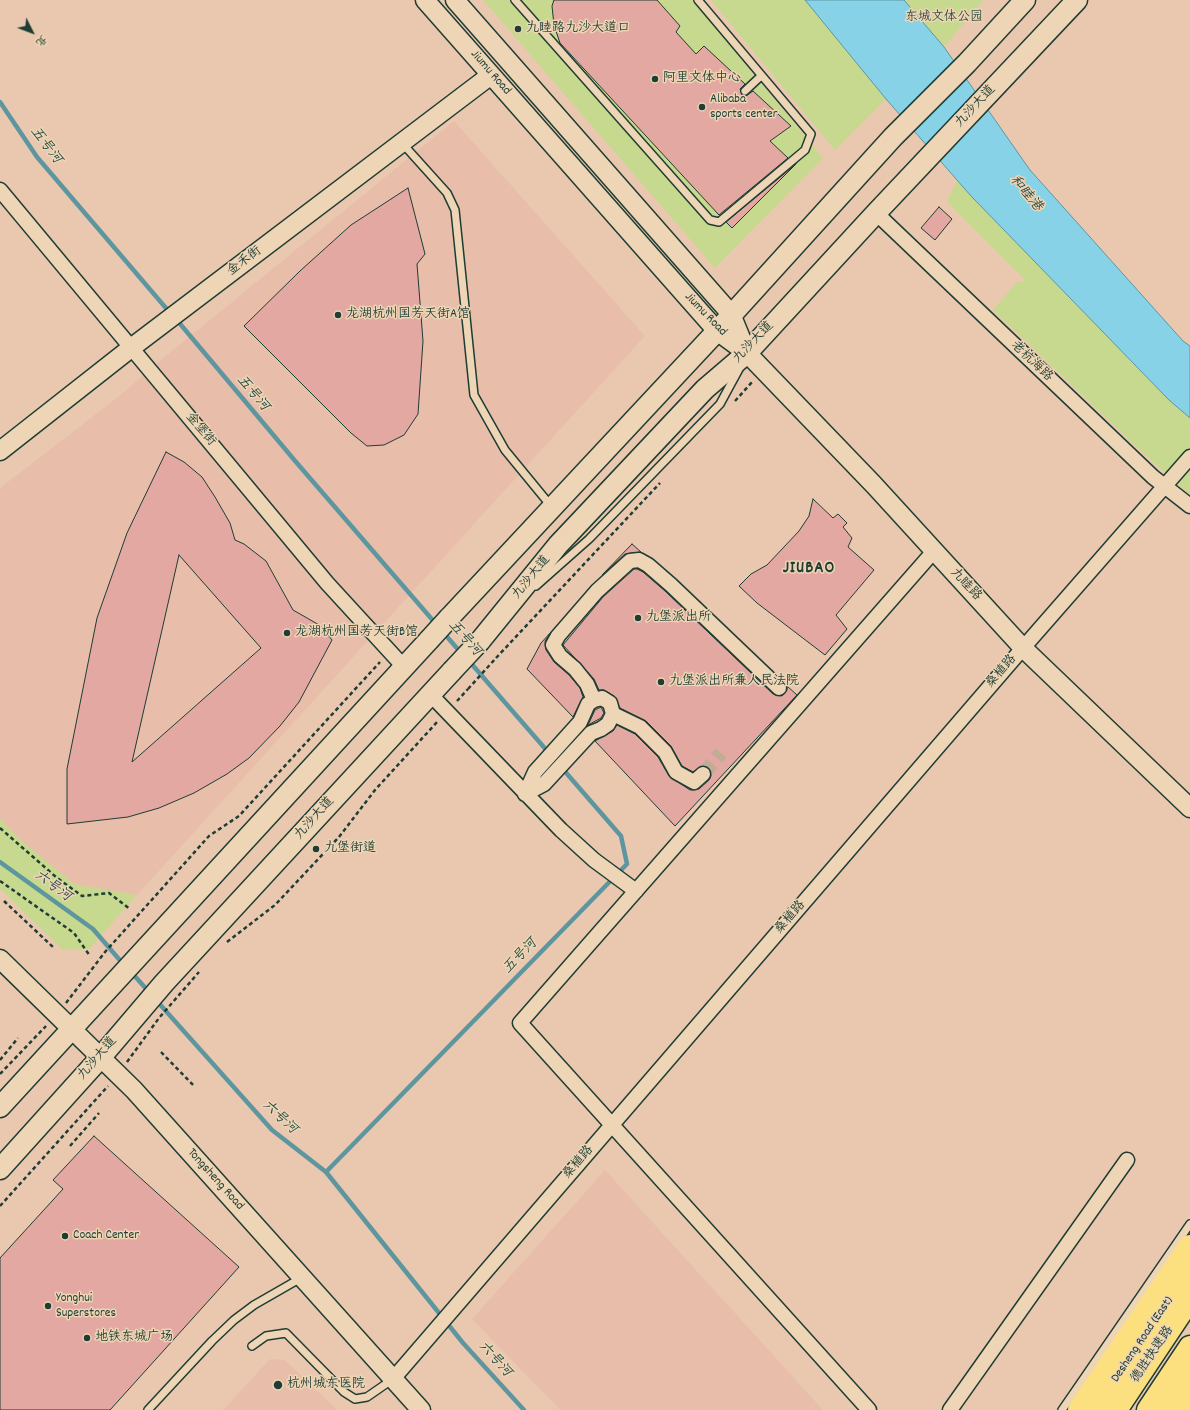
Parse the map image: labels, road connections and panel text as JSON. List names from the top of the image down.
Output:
{
  "streets": {
    "main road": ["九沙大道", "Desheng Road (East)", "德胜快速路"],
    "street": [
      "Jiumu Road",
      "金禾街",
      "老杭海路",
      "金堡街",
      "九睦路",
      "桑植路",
      "Tongsheng Road"
    ]
  },
  "crossings": [
    ["Jiumu Road", "九沙大道"],
    ["Jiumu Road", "金禾街"],
    ["Jiumu Road", "九睦路"],
    ["九沙大道", "老杭海路"],
    ["九沙大道", "九睦路"],
    ["九沙大道", "Tongsheng Road"],
    ["金禾街", "金堡街"],
    ["老杭海路", "桑植路"],
    ["九睦路", "桑植路"],
    ["桑植路", "Tongsheng Road"]
  ],
  "districts": ["JIUBAO"],
  "water": ["五号河", "和睦港", "六号河"],
  "parks": ["东城文体公园"],
  "places": [
    "九睦路九沙大道口",
    "阿里文体中心",
    "Alibaba sports center",
    "龙湖杭州国芳天街A馆",
    "九堡派出所",
    "龙湖杭州国芳天街B馆",
    "九堡派出所兼人民法院",
    "九堡街道",
    "Coach Center",
    "Yonghui Superstores",
    "地铁东城广场",
    "杭州城东医院"
  ],
  "north": "bottom right"
}
